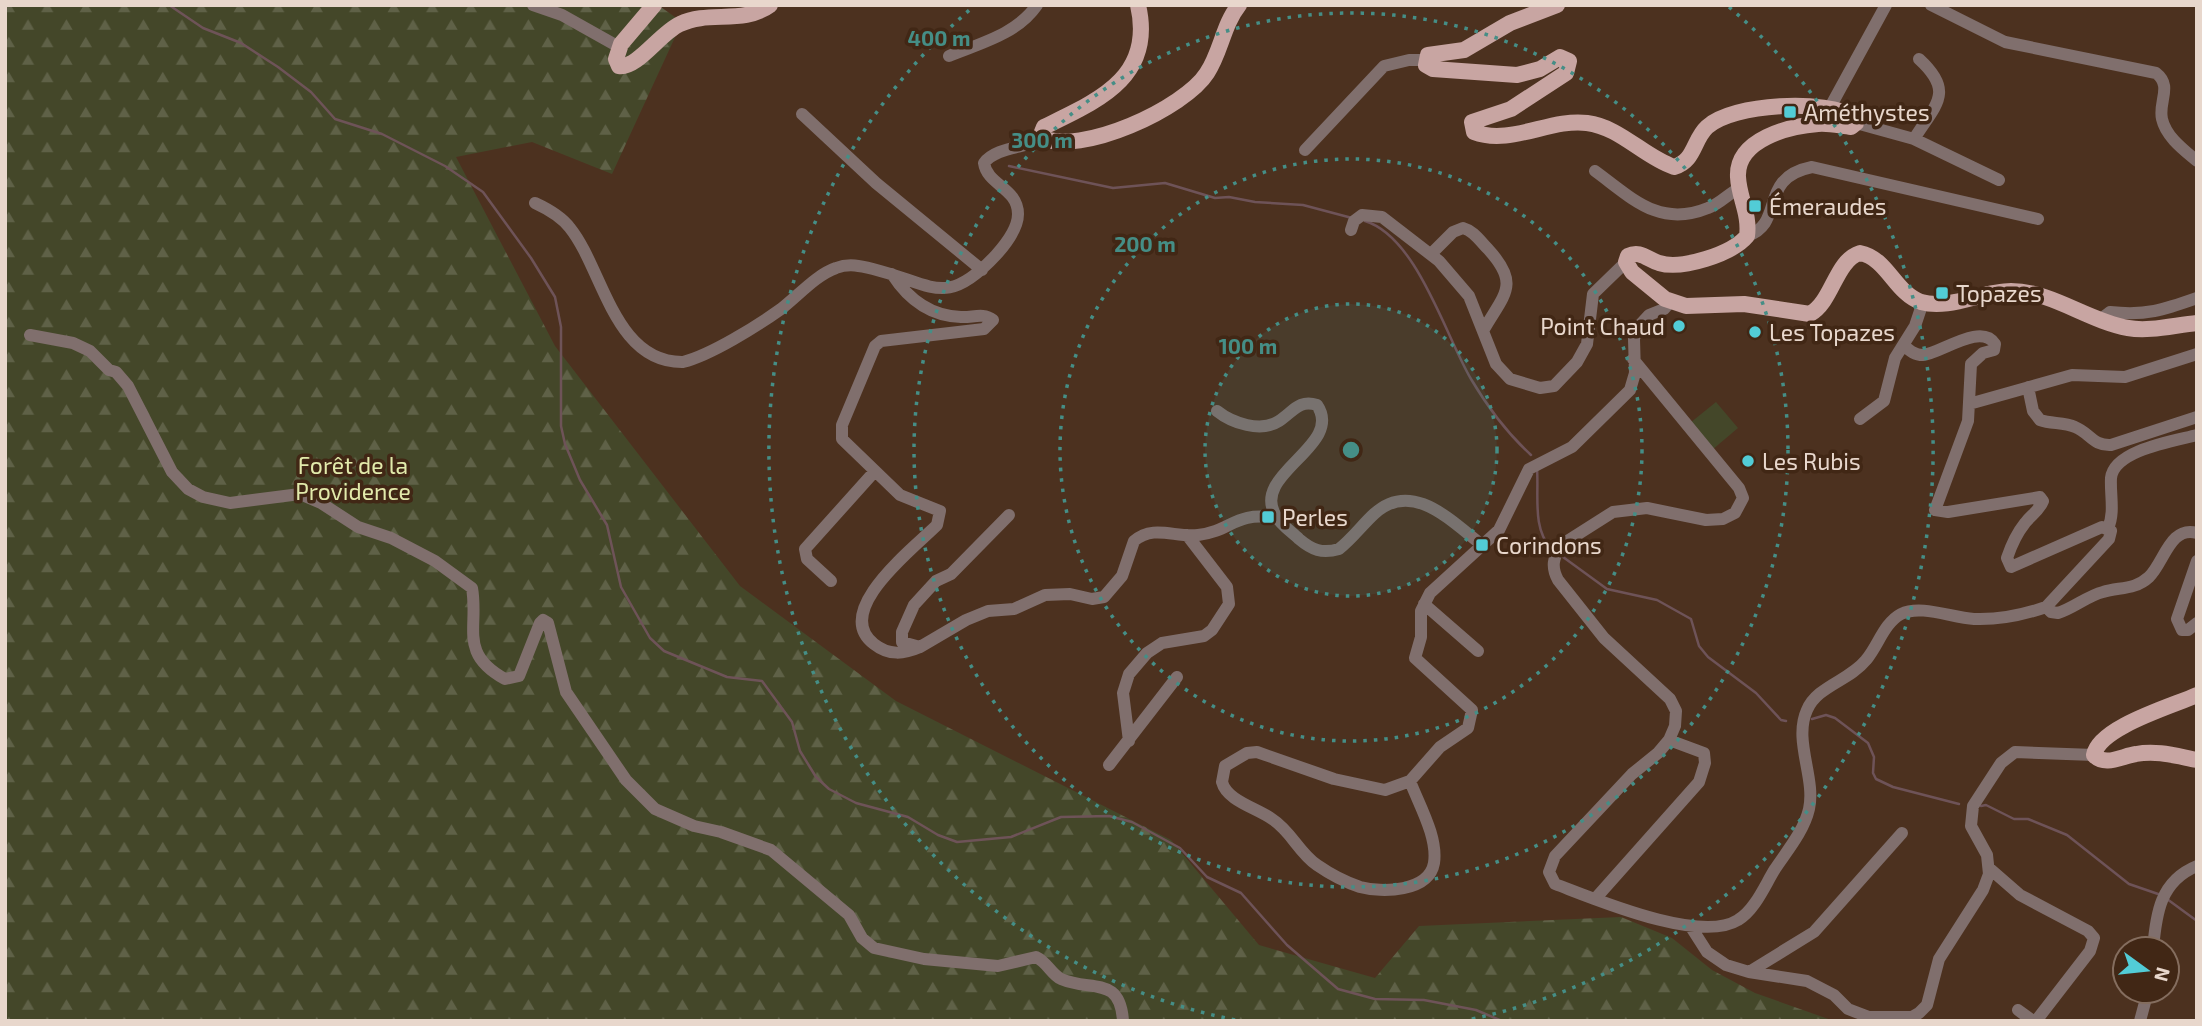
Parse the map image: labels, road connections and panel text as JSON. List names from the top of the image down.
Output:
{
  "parks": ["Forêt de la Providence"],
  "places": {
    "transit": [
      "Améthystes",
      "Émeraudes",
      "Topazes",
      "Perles",
      "Corindons"
    ],
    "other": ["Point Chaud", "Les Topazes", "Les Rubis"]
  },
  "north": "right",
  "rings": [
    "400 m",
    "300 m",
    "200 m",
    "100 m"
  ]
}
